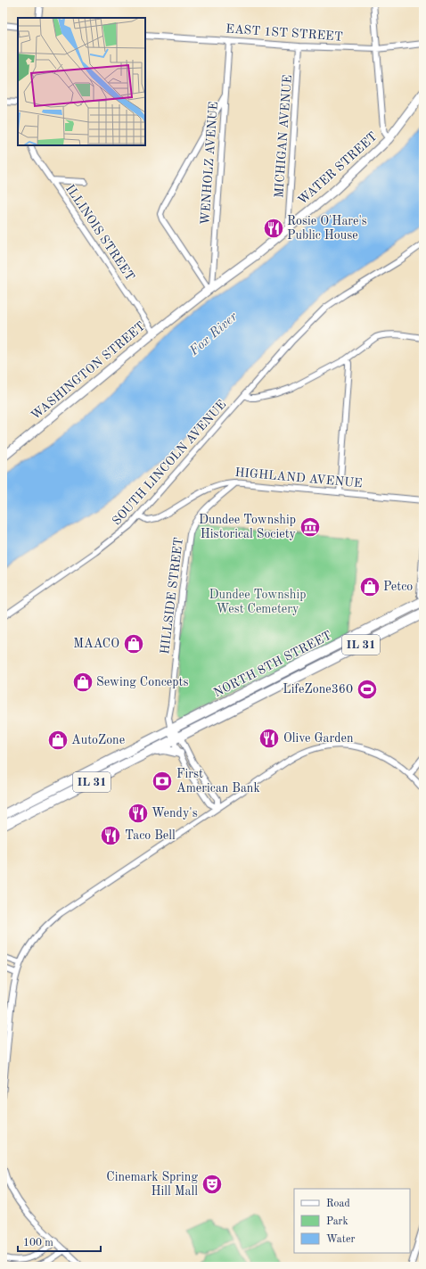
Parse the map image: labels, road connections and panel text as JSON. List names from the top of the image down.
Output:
{
  "streets": {
    "main road": ["IL 31", "NORTH 8TH STREET"],
    "street": [
      "EAST 1ST STREET",
      "MICHIGAN AVENUE",
      "WENHOLZ AVENUE",
      "WATER STREET",
      "ILLINOIS STREET",
      "WASHINGTON STREET",
      "SOUTH LINCOLN AVENUE",
      "HIGHLAND AVENUE",
      "HILLSIDE STREET"
    ]
  },
  "crossings": [
    ["EAST 1ST STREET", "MICHIGAN AVENUE"],
    ["EAST 1ST STREET", "WENHOLZ AVENUE"],
    ["MICHIGAN AVENUE", "WATER STREET"],
    ["WENHOLZ AVENUE", "WATER STREET"],
    ["WATER STREET", "WASHINGTON STREET"],
    ["ILLINOIS STREET", "WASHINGTON STREET"],
    ["SOUTH LINCOLN AVENUE", "HIGHLAND AVENUE"],
    ["HIGHLAND AVENUE", "HILLSIDE STREET"],
    ["HILLSIDE STREET", "IL 31"],
    ["HILLSIDE STREET", "NORTH 8TH STREET"],
    ["IL 31", "NORTH 8TH STREET"]
  ],
  "water": ["Fox River"],
  "parks": ["Dundee Township West Cemetery"],
  "places": {
    "restaurant": [
      "Rosie O'Hare's Public House",
      "Olive Garden",
      "Wendy's",
      "Taco Bell"
    ],
    "museum": ["Dundee Township Historical Society"],
    "shop": [
      "Petco",
      "MAACO",
      "Sewing Concepts",
      "AutoZone"
    ],
    "sports": ["LifeZone360"],
    "bank": ["First American Bank"],
    "theatre": ["Cinemark Spring Hill Mall"]
  },
  "legend": ["Road", "Park", "Water"],
  "scale_bar": "100 m"
}
